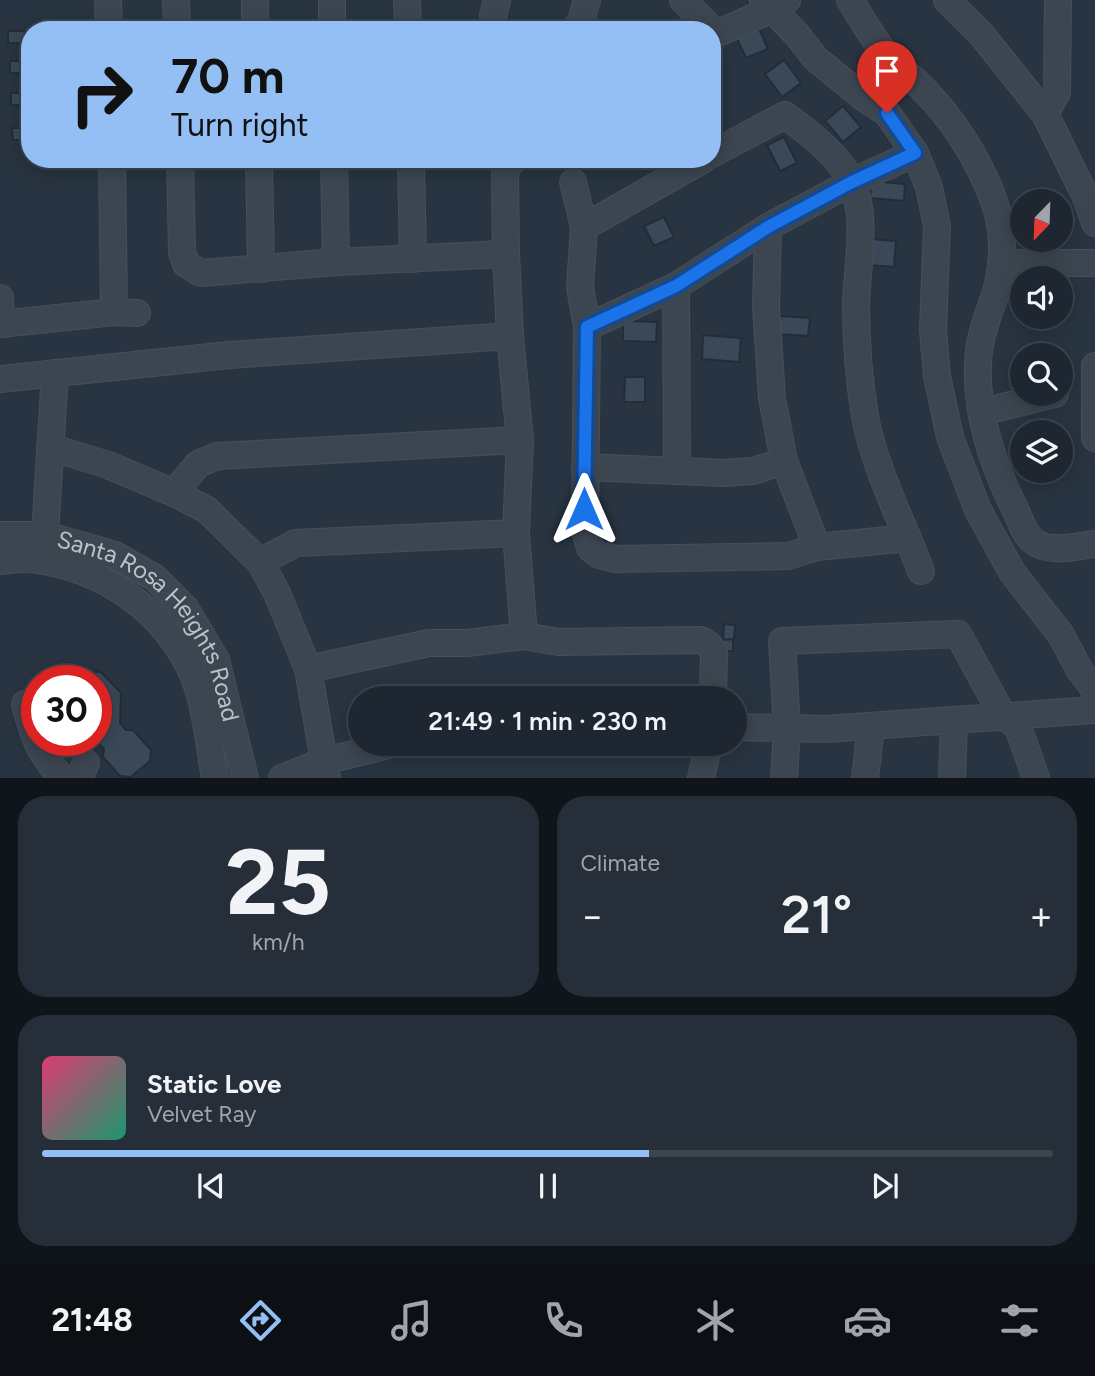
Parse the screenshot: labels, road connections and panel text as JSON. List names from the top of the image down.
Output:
{
  "streets": {
    "street": ["Santa Rosa Heights Road"]
  },
  "north": "bottom left",
  "page": {
    "turn": ["70 m", "Turn right"],
    "limit": "30",
    "trip": "21:49 · 1 min · 230 m",
    "tile": [
      ["25", "km/h"],
      "Climate"
    ],
    "heat": ["−", "21°", "+"],
    "song": ["Static Love", "Velvet Ray"],
    "tabs": "21:48"
  }
}
